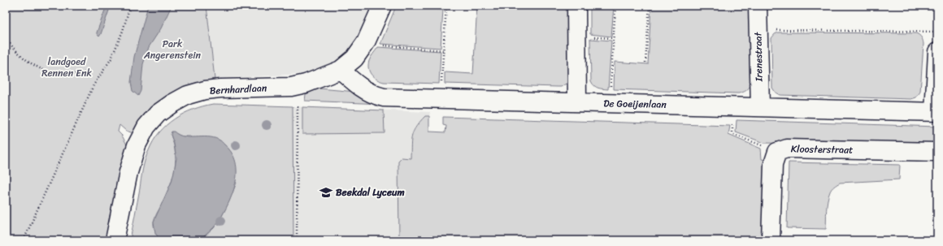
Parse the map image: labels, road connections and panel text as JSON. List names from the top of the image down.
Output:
{
  "streets": {
    "street": [
      "Irenestraat",
      "Bernhardlaan",
      "De Goeijenlaan",
      "Kloosterstraat"
    ]
  },
  "crossings": [
    ["Irenestraat", "De Goeijenlaan"],
    ["Bernhardlaan", "De Goeijenlaan"]
  ],
  "parks": ["Park Angerenstein", "landgoed Rennen Enk"],
  "places": {
    "school or university": ["Beekdal Lyceum"]
  }
}
